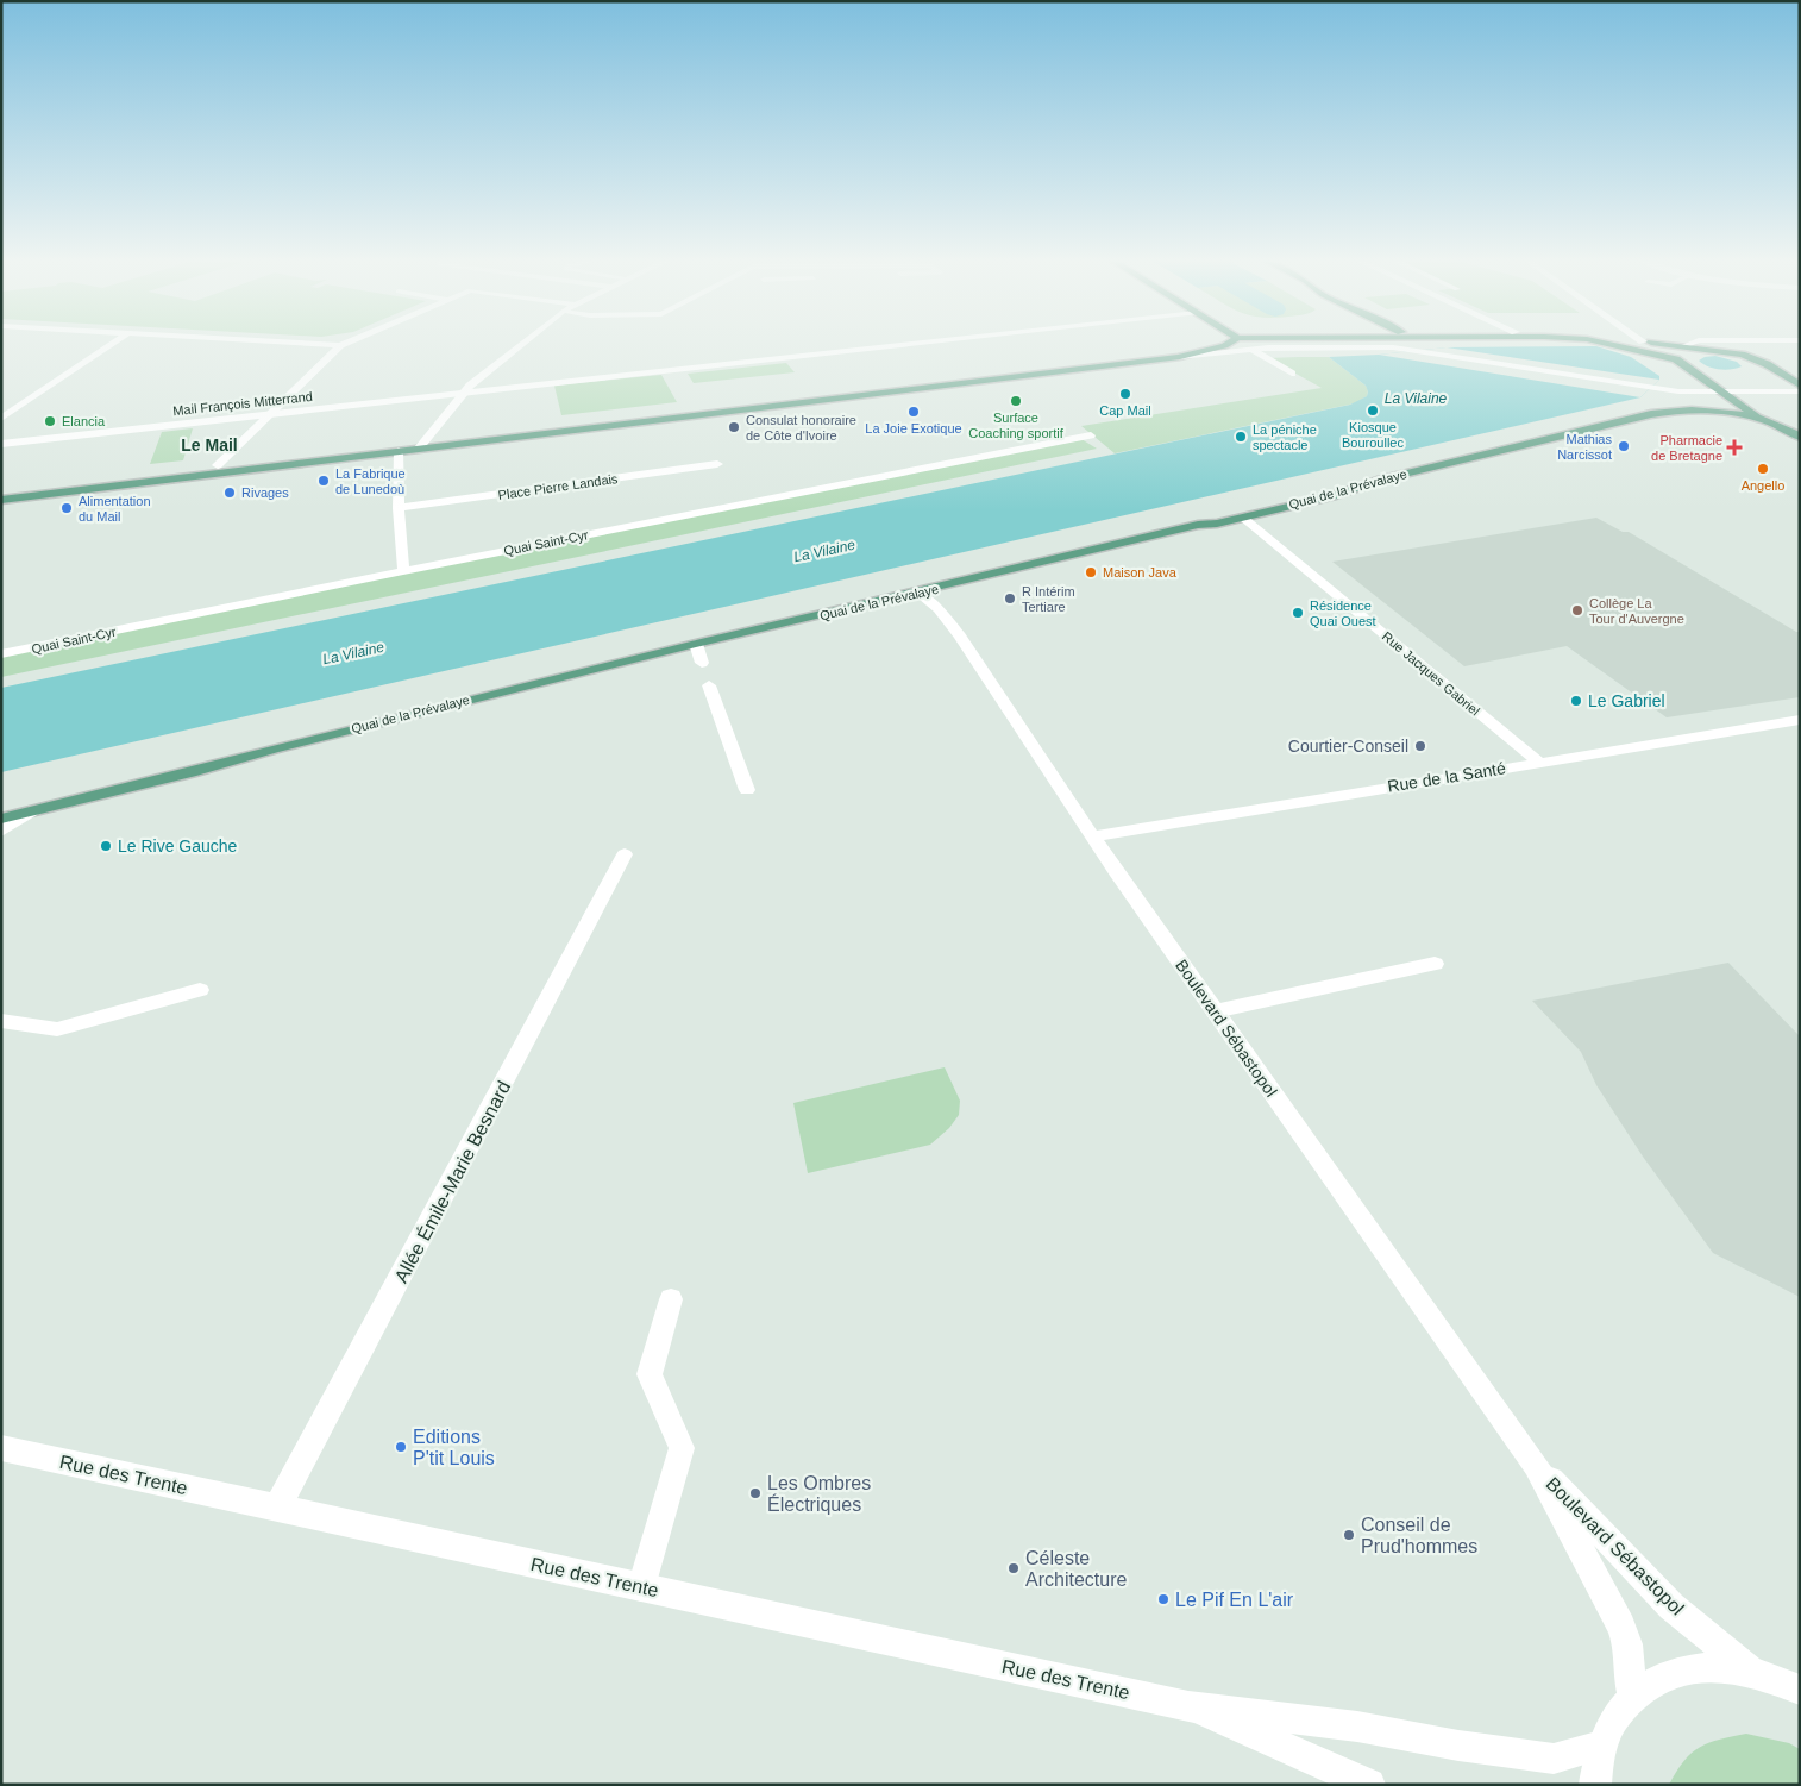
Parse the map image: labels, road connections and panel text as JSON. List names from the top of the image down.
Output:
{
  "streets": {
    "main road": ["Quai de la Prévalaye"],
    "street": [
      "Mail François Mitterrand",
      "Place Pierre Landais",
      "Quai Saint-Cyr",
      "Rue Jacques Gabriel",
      "Rue de la Santé",
      "Boulevard Sébastopol",
      "Allée Émile-Marie Besnard",
      "Rue des Trente"
    ]
  },
  "crossings": [
    ["Quai de la Prévalaye", "Rue Jacques Gabriel"],
    ["Quai de la Prévalaye", "Boulevard Sébastopol"],
    ["Rue Jacques Gabriel", "Rue de la Santé"],
    ["Rue de la Santé", "Boulevard Sébastopol"],
    ["Allée Émile-Marie Besnard", "Rue des Trente"]
  ],
  "districts": ["Le Mail"],
  "water": ["La Vilaine"],
  "places": {
    "other": [
      "Cap Mail",
      "Surface Coaching sportif",
      "Kiosque Bouroullec",
      "La Joie Exotique",
      "Elancia",
      "Consulat honoraire de Côte d'Ivoire",
      "La péniche spectacle",
      "Mathias Narcissot",
      "Angello",
      "La Fabrique de Lunedoù",
      "Rivages",
      "Alimentation du Mail",
      "Maison Java",
      "R Intérim Tertiare",
      "Collège La Tour d'Auvergne",
      "Résidence Quai Ouest",
      "Le Gabriel",
      "Courtier-Conseil",
      "Le Rive Gauche",
      "Editions P'tit Louis",
      "Les Ombres Électriques",
      "Conseil de Prud'hommes",
      "Céleste Architecture",
      "Le Pif En L'air"
    ],
    "health": ["Pharmacie de Bretagne"]
  }
}
